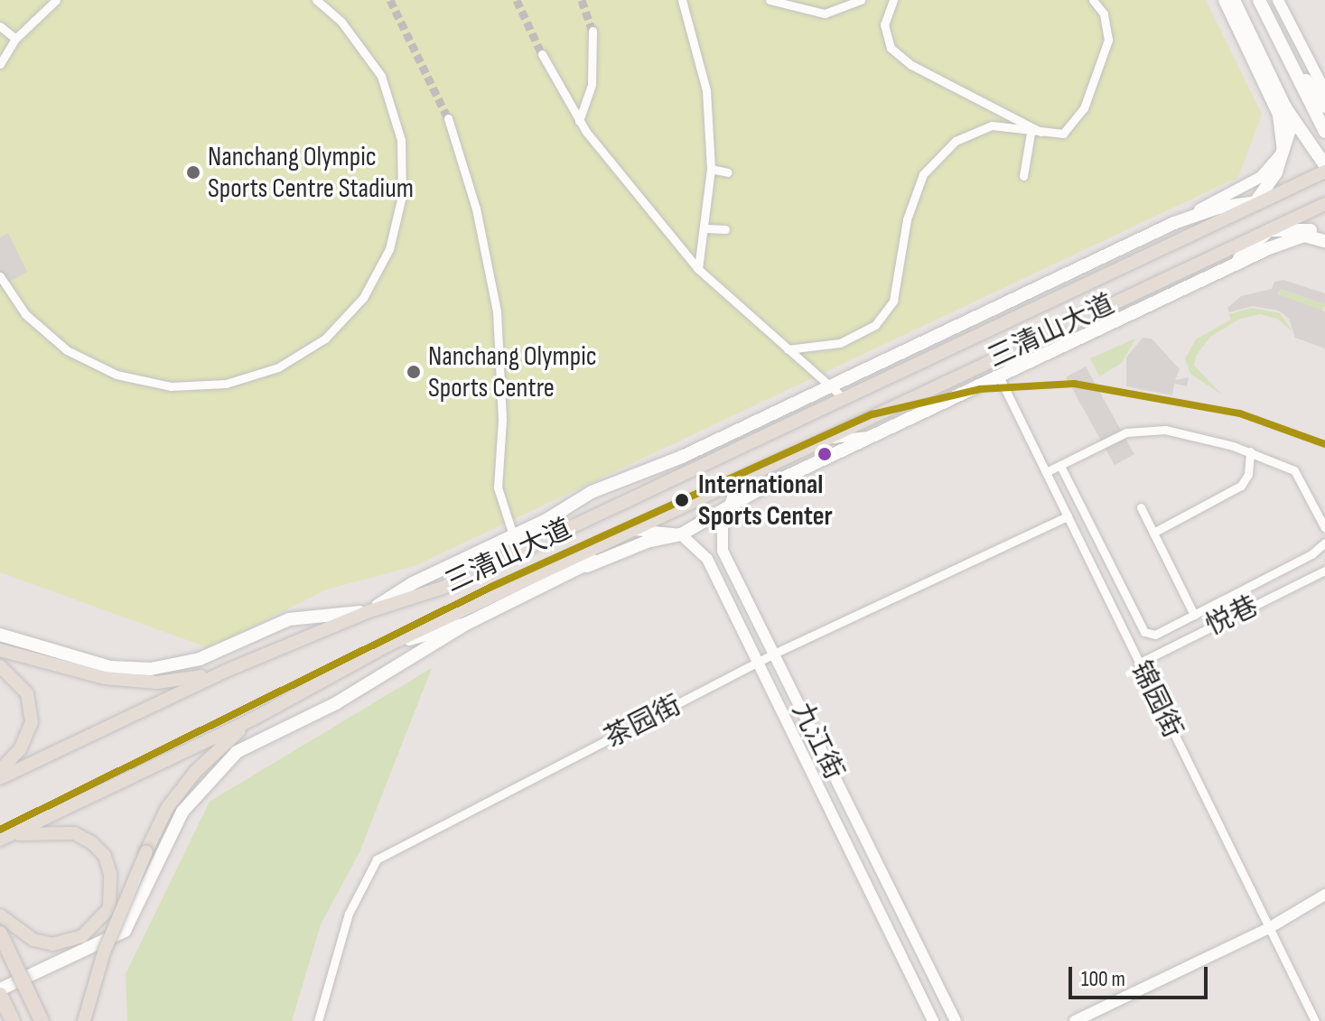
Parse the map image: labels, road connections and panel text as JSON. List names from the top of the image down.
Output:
{
  "streets": {
    "main road": ["三清山大道"],
    "street": [
      "悦巷",
      "锦园街",
      "茶园街",
      "九江街"
    ]
  },
  "crossings": [
    ["三清山大道", "九江街"],
    ["悦巷", "锦园街"],
    ["锦园街", "茶园街"],
    ["茶园街", "九江街"]
  ],
  "places": ["Nanchang Olympic Sports Centre Stadium", "Nanchang Olympic Sports Centre", "International Sports Center"],
  "scale_bar": "100 m"
}
